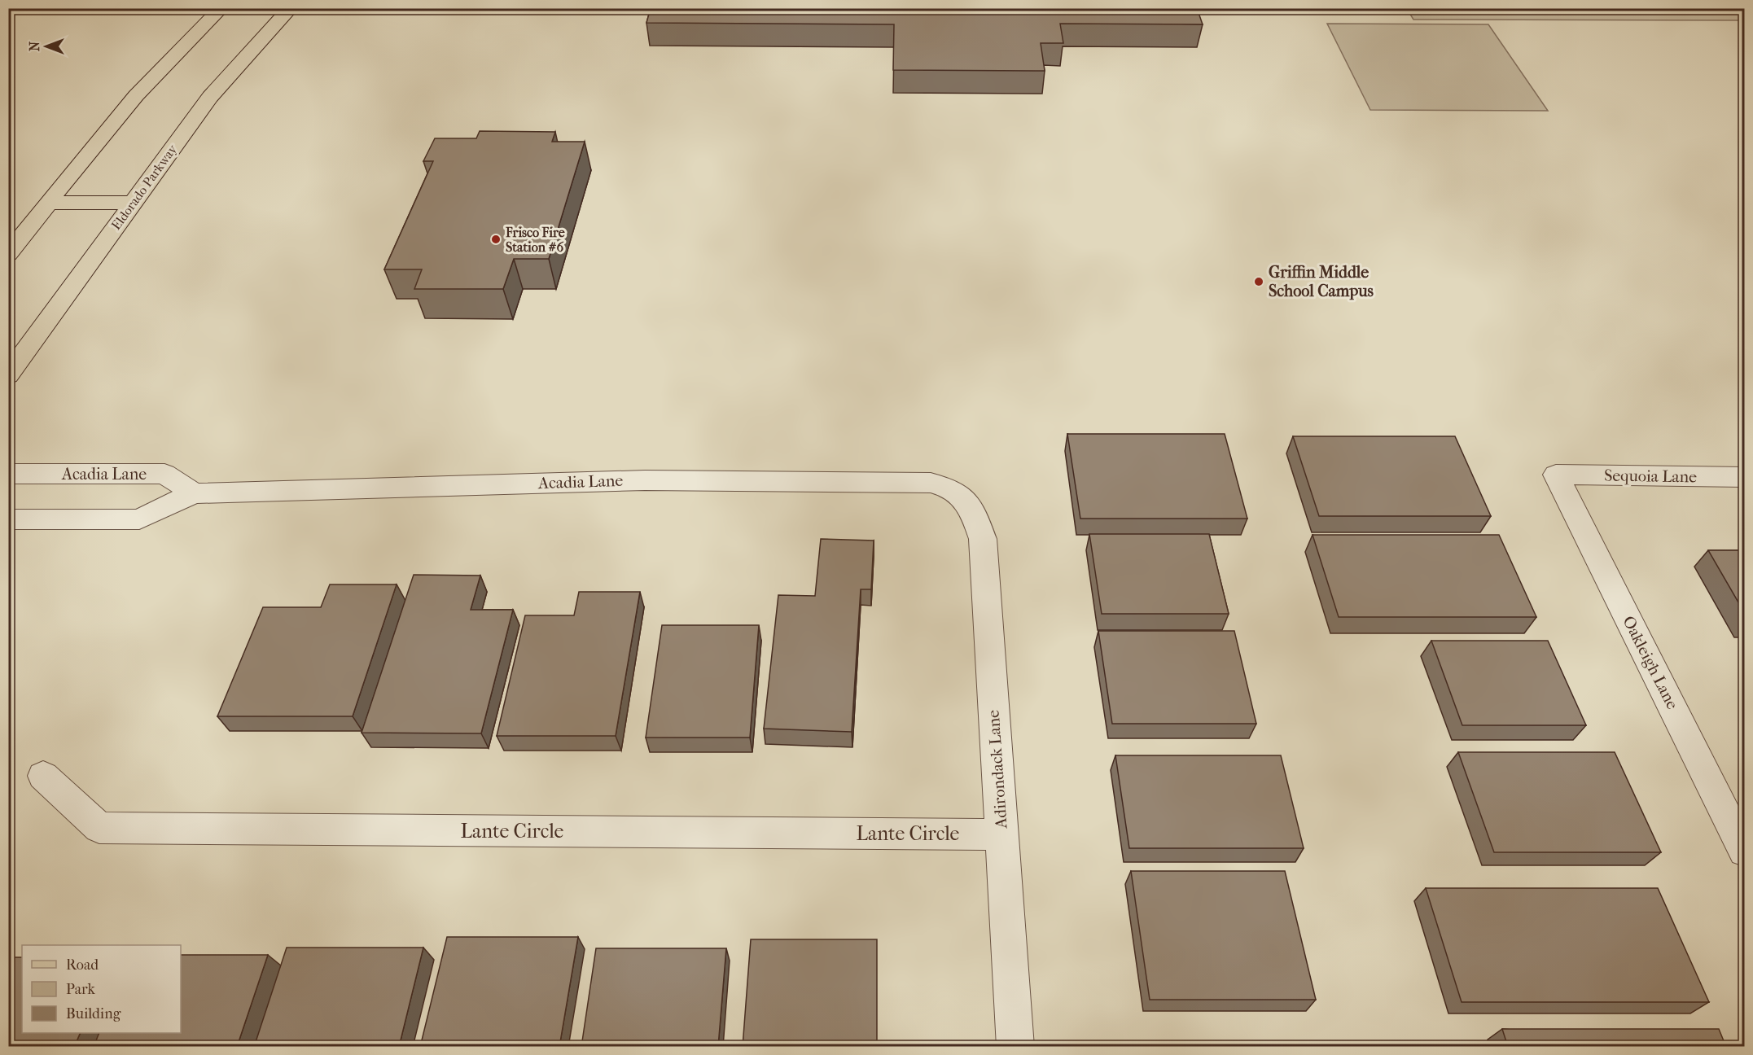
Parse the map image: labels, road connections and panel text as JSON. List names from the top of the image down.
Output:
{
  "streets": {
    "main road": ["Eldorado Parkway"],
    "street": [
      "Acadia Lane",
      "Sequoia Lane",
      "Oakleigh Lane",
      "Adirondack Lane",
      "Lante Circle"
    ]
  },
  "crossings": [
    ["Acadia Lane", "Adirondack Lane"],
    ["Sequoia Lane", "Oakleigh Lane"],
    ["Adirondack Lane", "Lante Circle"]
  ],
  "places": ["Frisco Fire Station #6", "Griffin Middle School Campus"],
  "legend": ["Road", "Park", "Building"],
  "north": "left"
}
